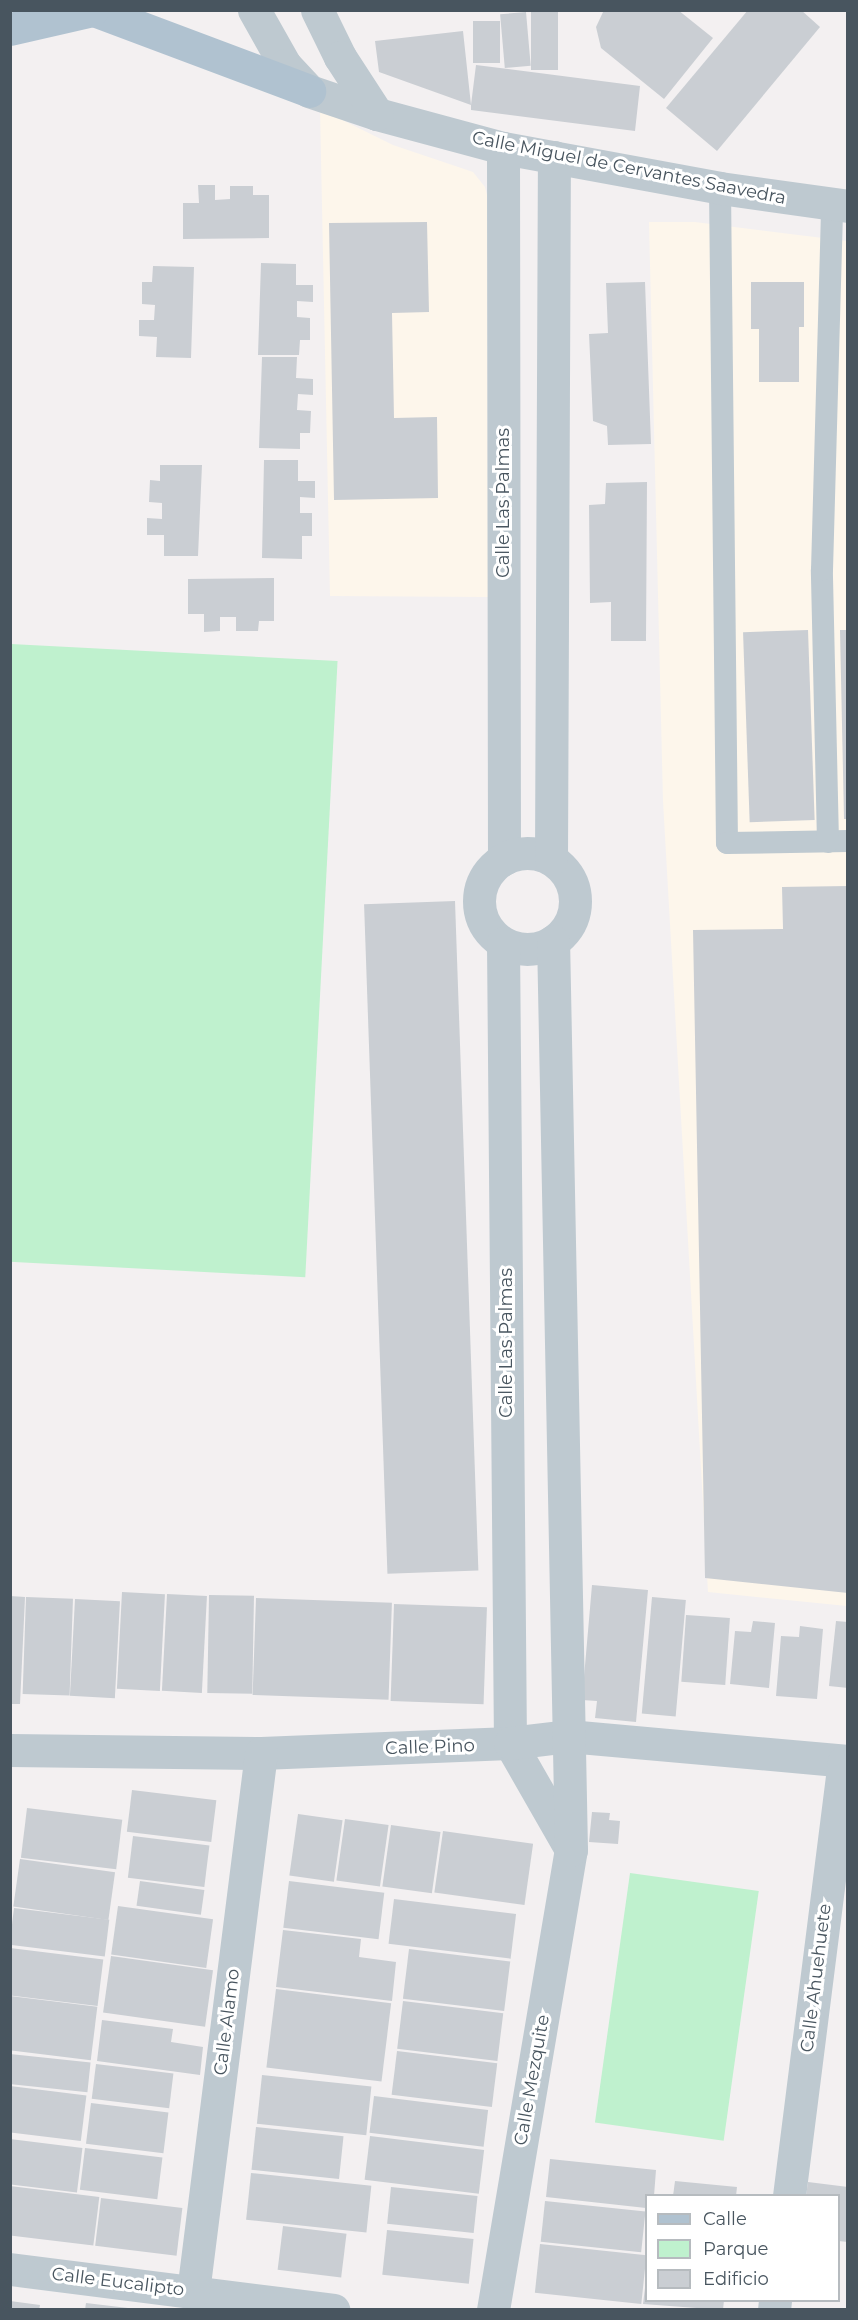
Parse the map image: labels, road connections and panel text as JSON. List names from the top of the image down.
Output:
{
  "streets": {
    "street": [
      "Calle Miguel de Cervantes Saavedra",
      "Calle Las Palmas",
      "Calle Pino",
      "Calle Ahuehuete",
      "Calle Alamo",
      "Calle Mezquite",
      "Calle Eucalipto"
    ]
  },
  "crossings": [
    ["Calle Miguel de Cervantes Saavedra", "Calle Las Palmas"],
    ["Calle Las Palmas", "Calle Pino"],
    ["Calle Pino", "Calle Ahuehuete"],
    ["Calle Pino", "Calle Alamo"],
    ["Calle Pino", "Calle Mezquite"],
    ["Calle Alamo", "Calle Eucalipto"]
  ],
  "legend": ["Calle", "Parque", "Edificio"]
}
